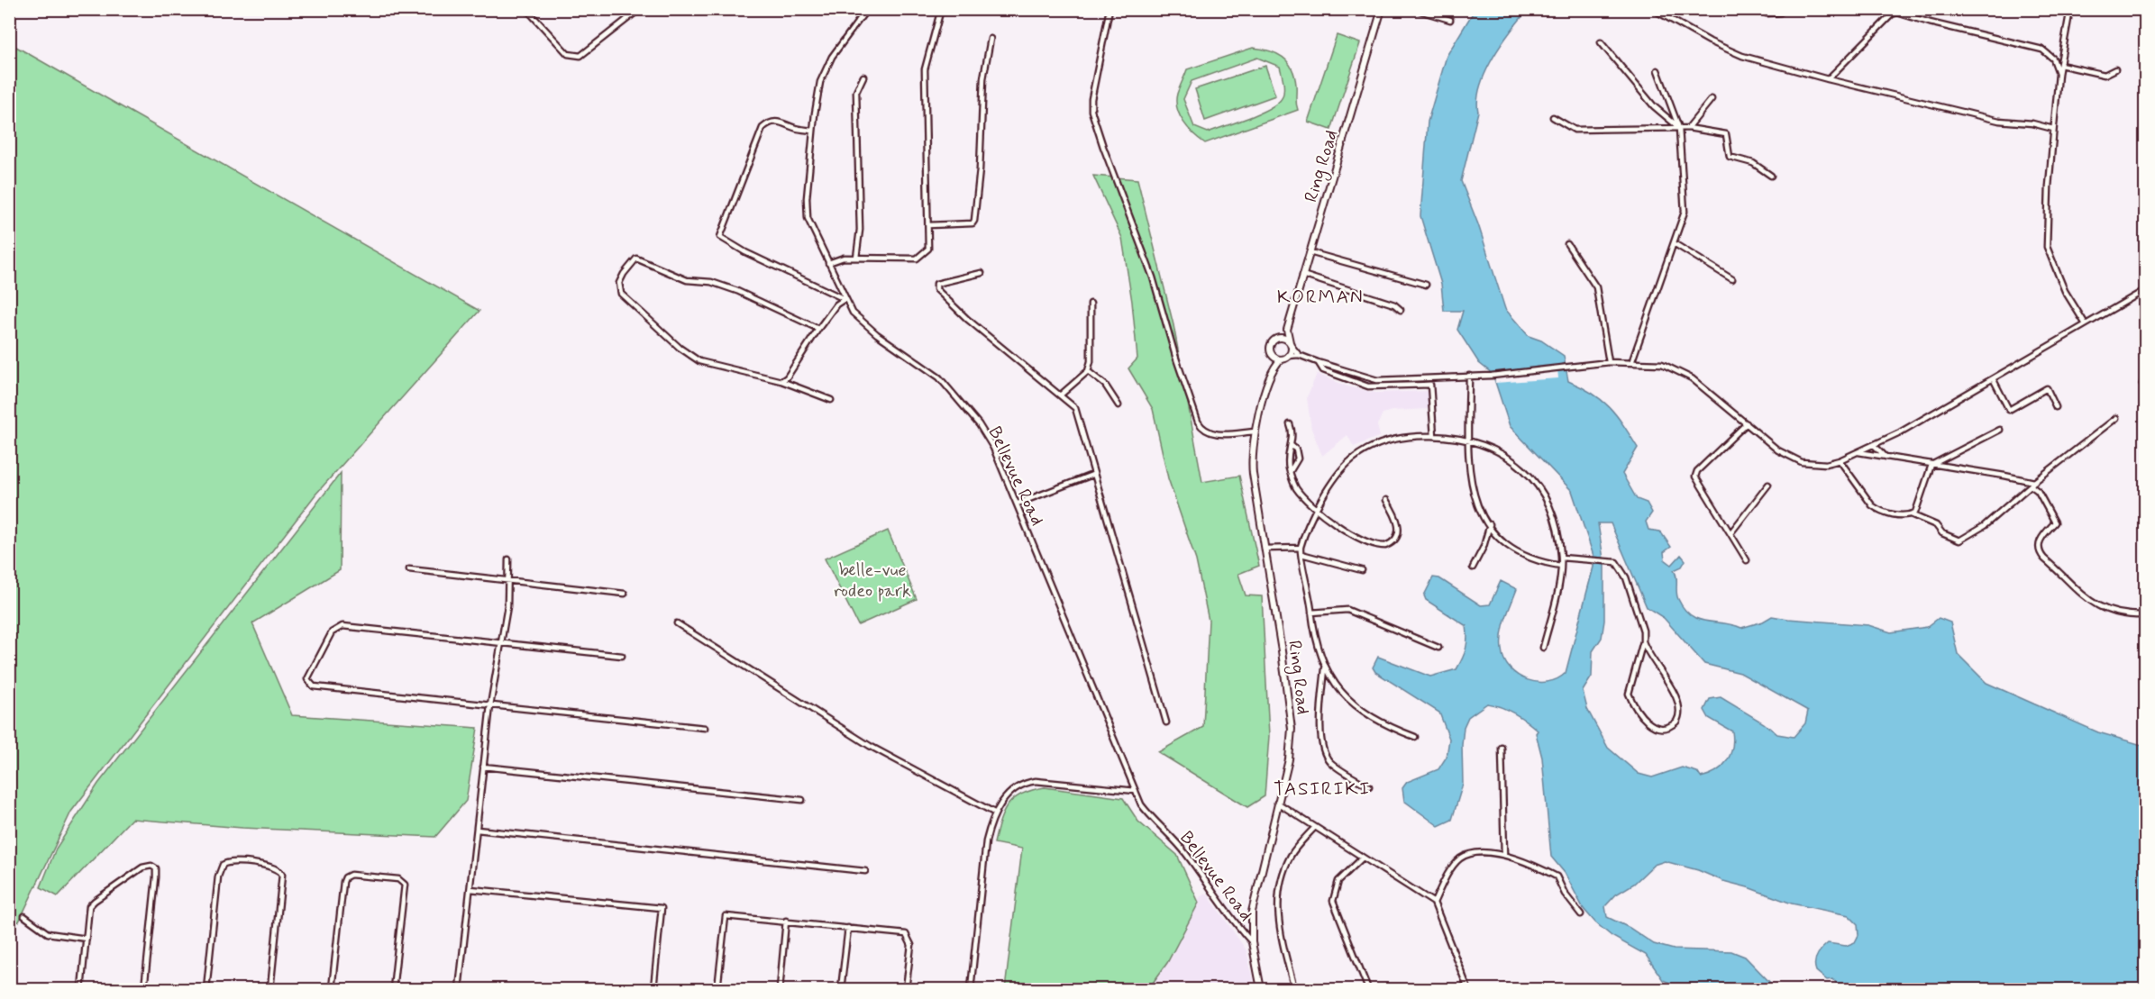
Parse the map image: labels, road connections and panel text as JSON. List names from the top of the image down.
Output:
{
  "streets": {
    "main road": ["Ring Road"],
    "street": ["Bellevue Road"]
  },
  "crossings": [
    ["Ring Road", "Bellevue Road"]
  ],
  "districts": ["KORMAN", "TASIRIKI"],
  "parks": ["belle-vue rodeo park"]
}
